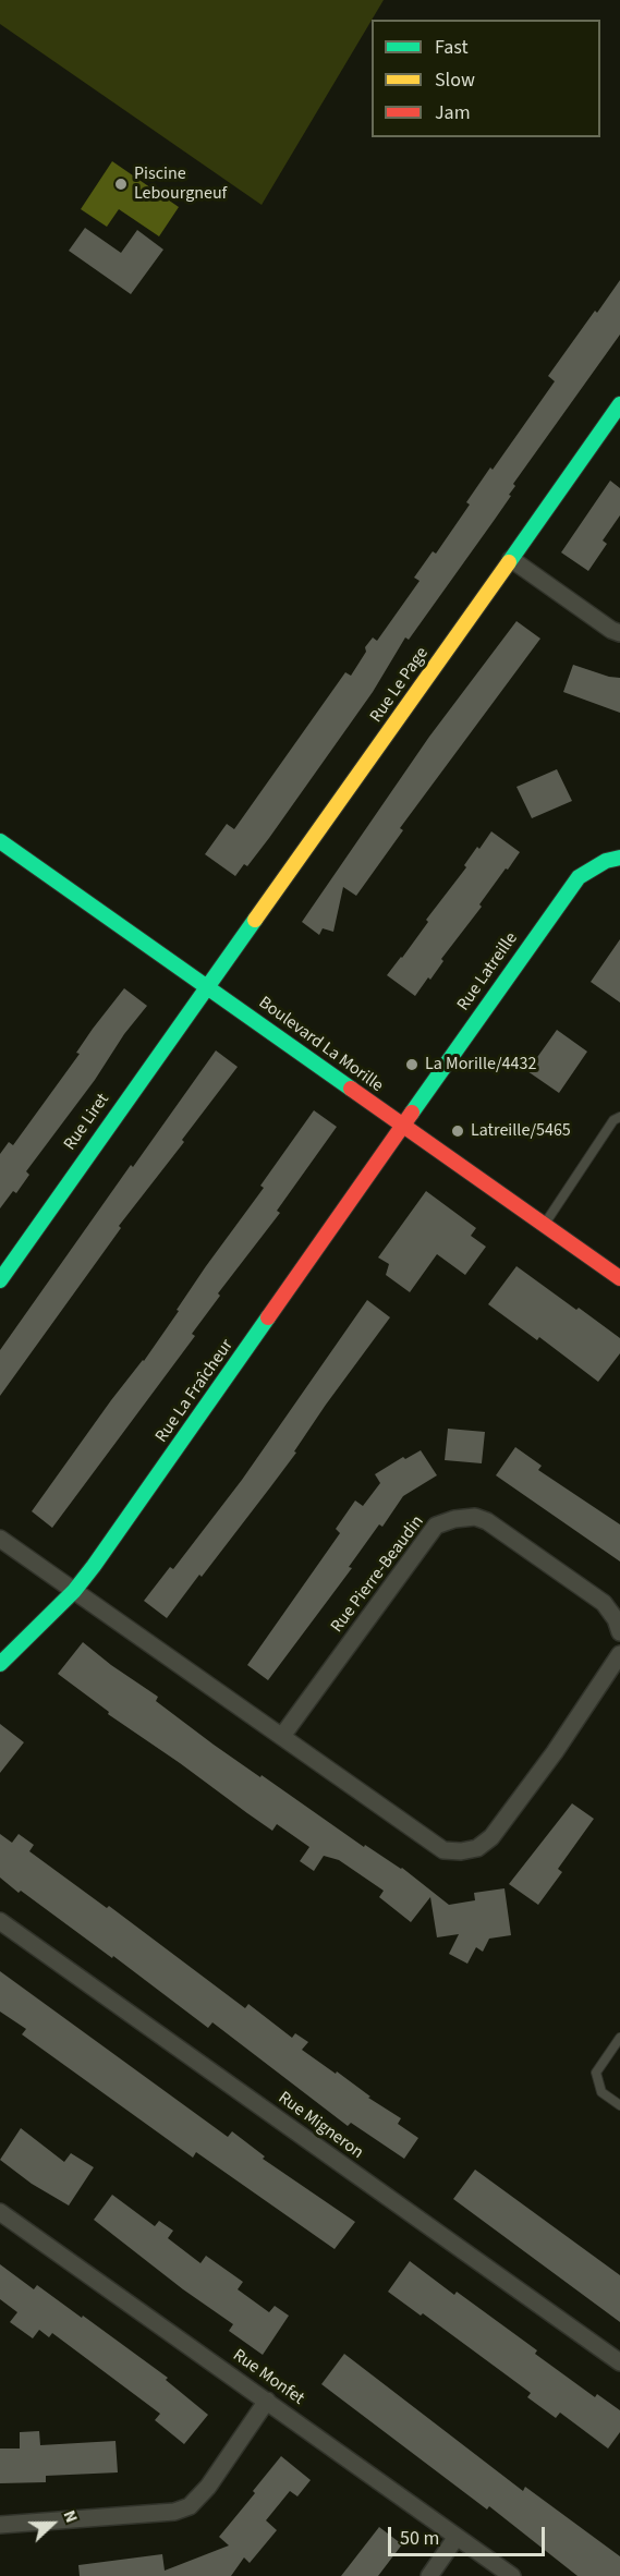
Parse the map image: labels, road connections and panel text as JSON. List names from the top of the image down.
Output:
{
  "streets": {
    "street": [
      "Rue Le Page",
      "Rue Latreille",
      "Boulevard La Morille",
      "Rue Liret",
      "Rue La Fraîcheur",
      "Rue Pierre-Beaudin",
      "Rue Migneron",
      "Rue Monfet"
    ]
  },
  "crossings": [
    ["Rue Le Page", "Boulevard La Morille"],
    ["Rue Le Page", "Rue Liret"],
    ["Rue Latreille", "Boulevard La Morille"],
    ["Rue Latreille", "Rue La Fraîcheur"],
    ["Boulevard La Morille", "Rue Liret"],
    ["Boulevard La Morille", "Rue La Fraîcheur"]
  ],
  "places": ["Piscine Lebourgneuf", "La Morille/4432", "Latreille/5465"],
  "legend": ["Fast", "Slow", "Jam"],
  "scale_bar": "50 m",
  "north": "right"
}
